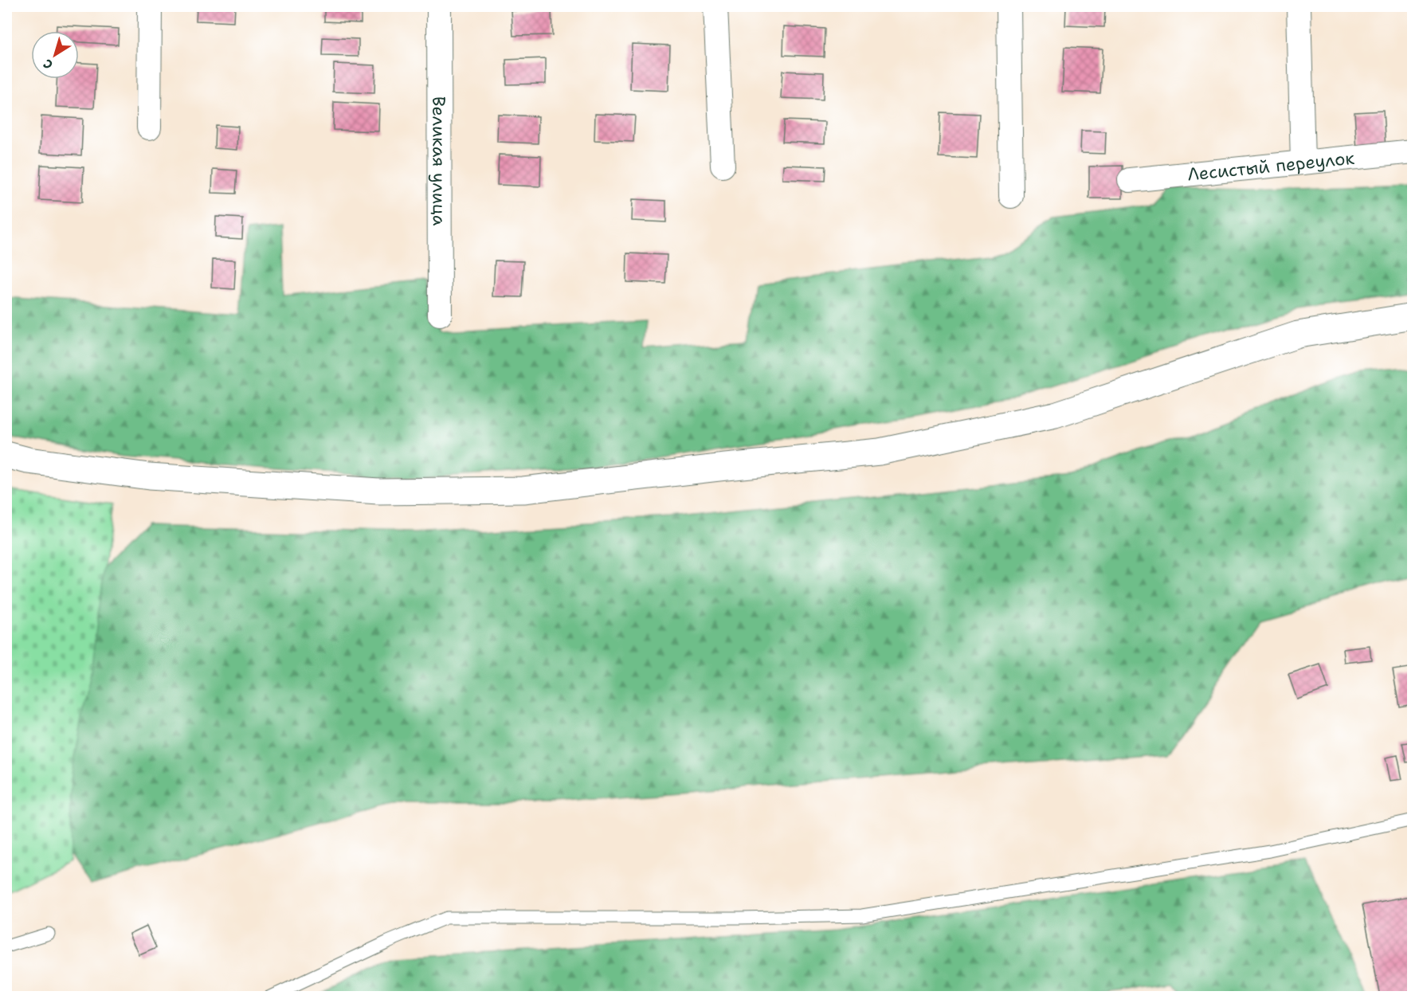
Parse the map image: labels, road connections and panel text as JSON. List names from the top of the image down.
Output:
{
  "streets": {
    "street": ["Великая улица", "Лесистый переулок"]
  },
  "north": "bottom left"
}
